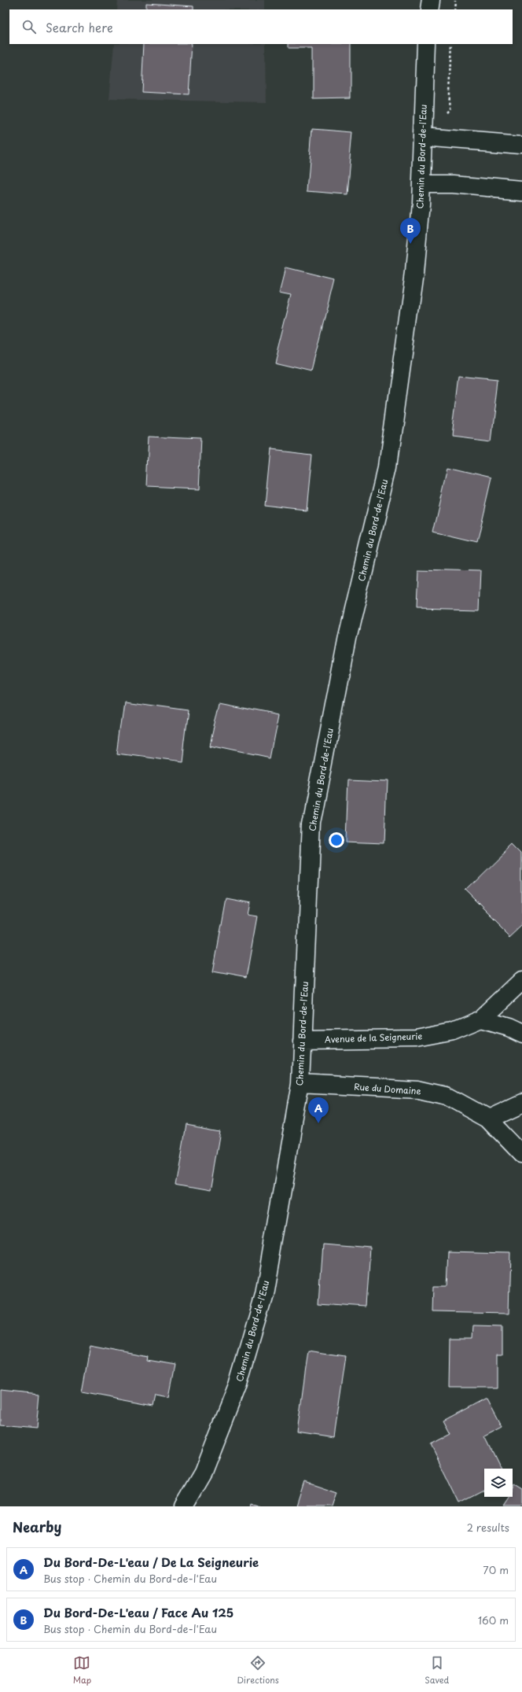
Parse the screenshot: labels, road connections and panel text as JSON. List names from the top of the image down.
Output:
{
  "streets": {
    "street": ["Chemin du Bord-de-l'Eau", "Avenue de la Seigneurie", "Rue du Domaine"]
  },
  "crossings": [
    ["Chemin du Bord-de-l'Eau", "Avenue de la Seigneurie"],
    ["Chemin du Bord-de-l'Eau", "Rue du Domaine"]
  ],
  "page": {
    "search": "Search here",
    "pins": ["B", "A"],
    "heading": ["Nearby", "2 results"],
    "list": [
      {
        "mark": "A",
        "name": "Du Bord-De-L'eau / De La Seigneurie",
        "note": "Bus stop · Chemin du Bord-de-l'Eau",
        "value": "70 m"
      },
      {
        "mark": "B",
        "name": "Du Bord-De-L'eau / Face Au 125",
        "note": "Bus stop · Chemin du Bord-de-l'Eau",
        "value": "160 m"
      }
    ],
    "nav": ["Map", "Directions", "Saved"]
  }
}
